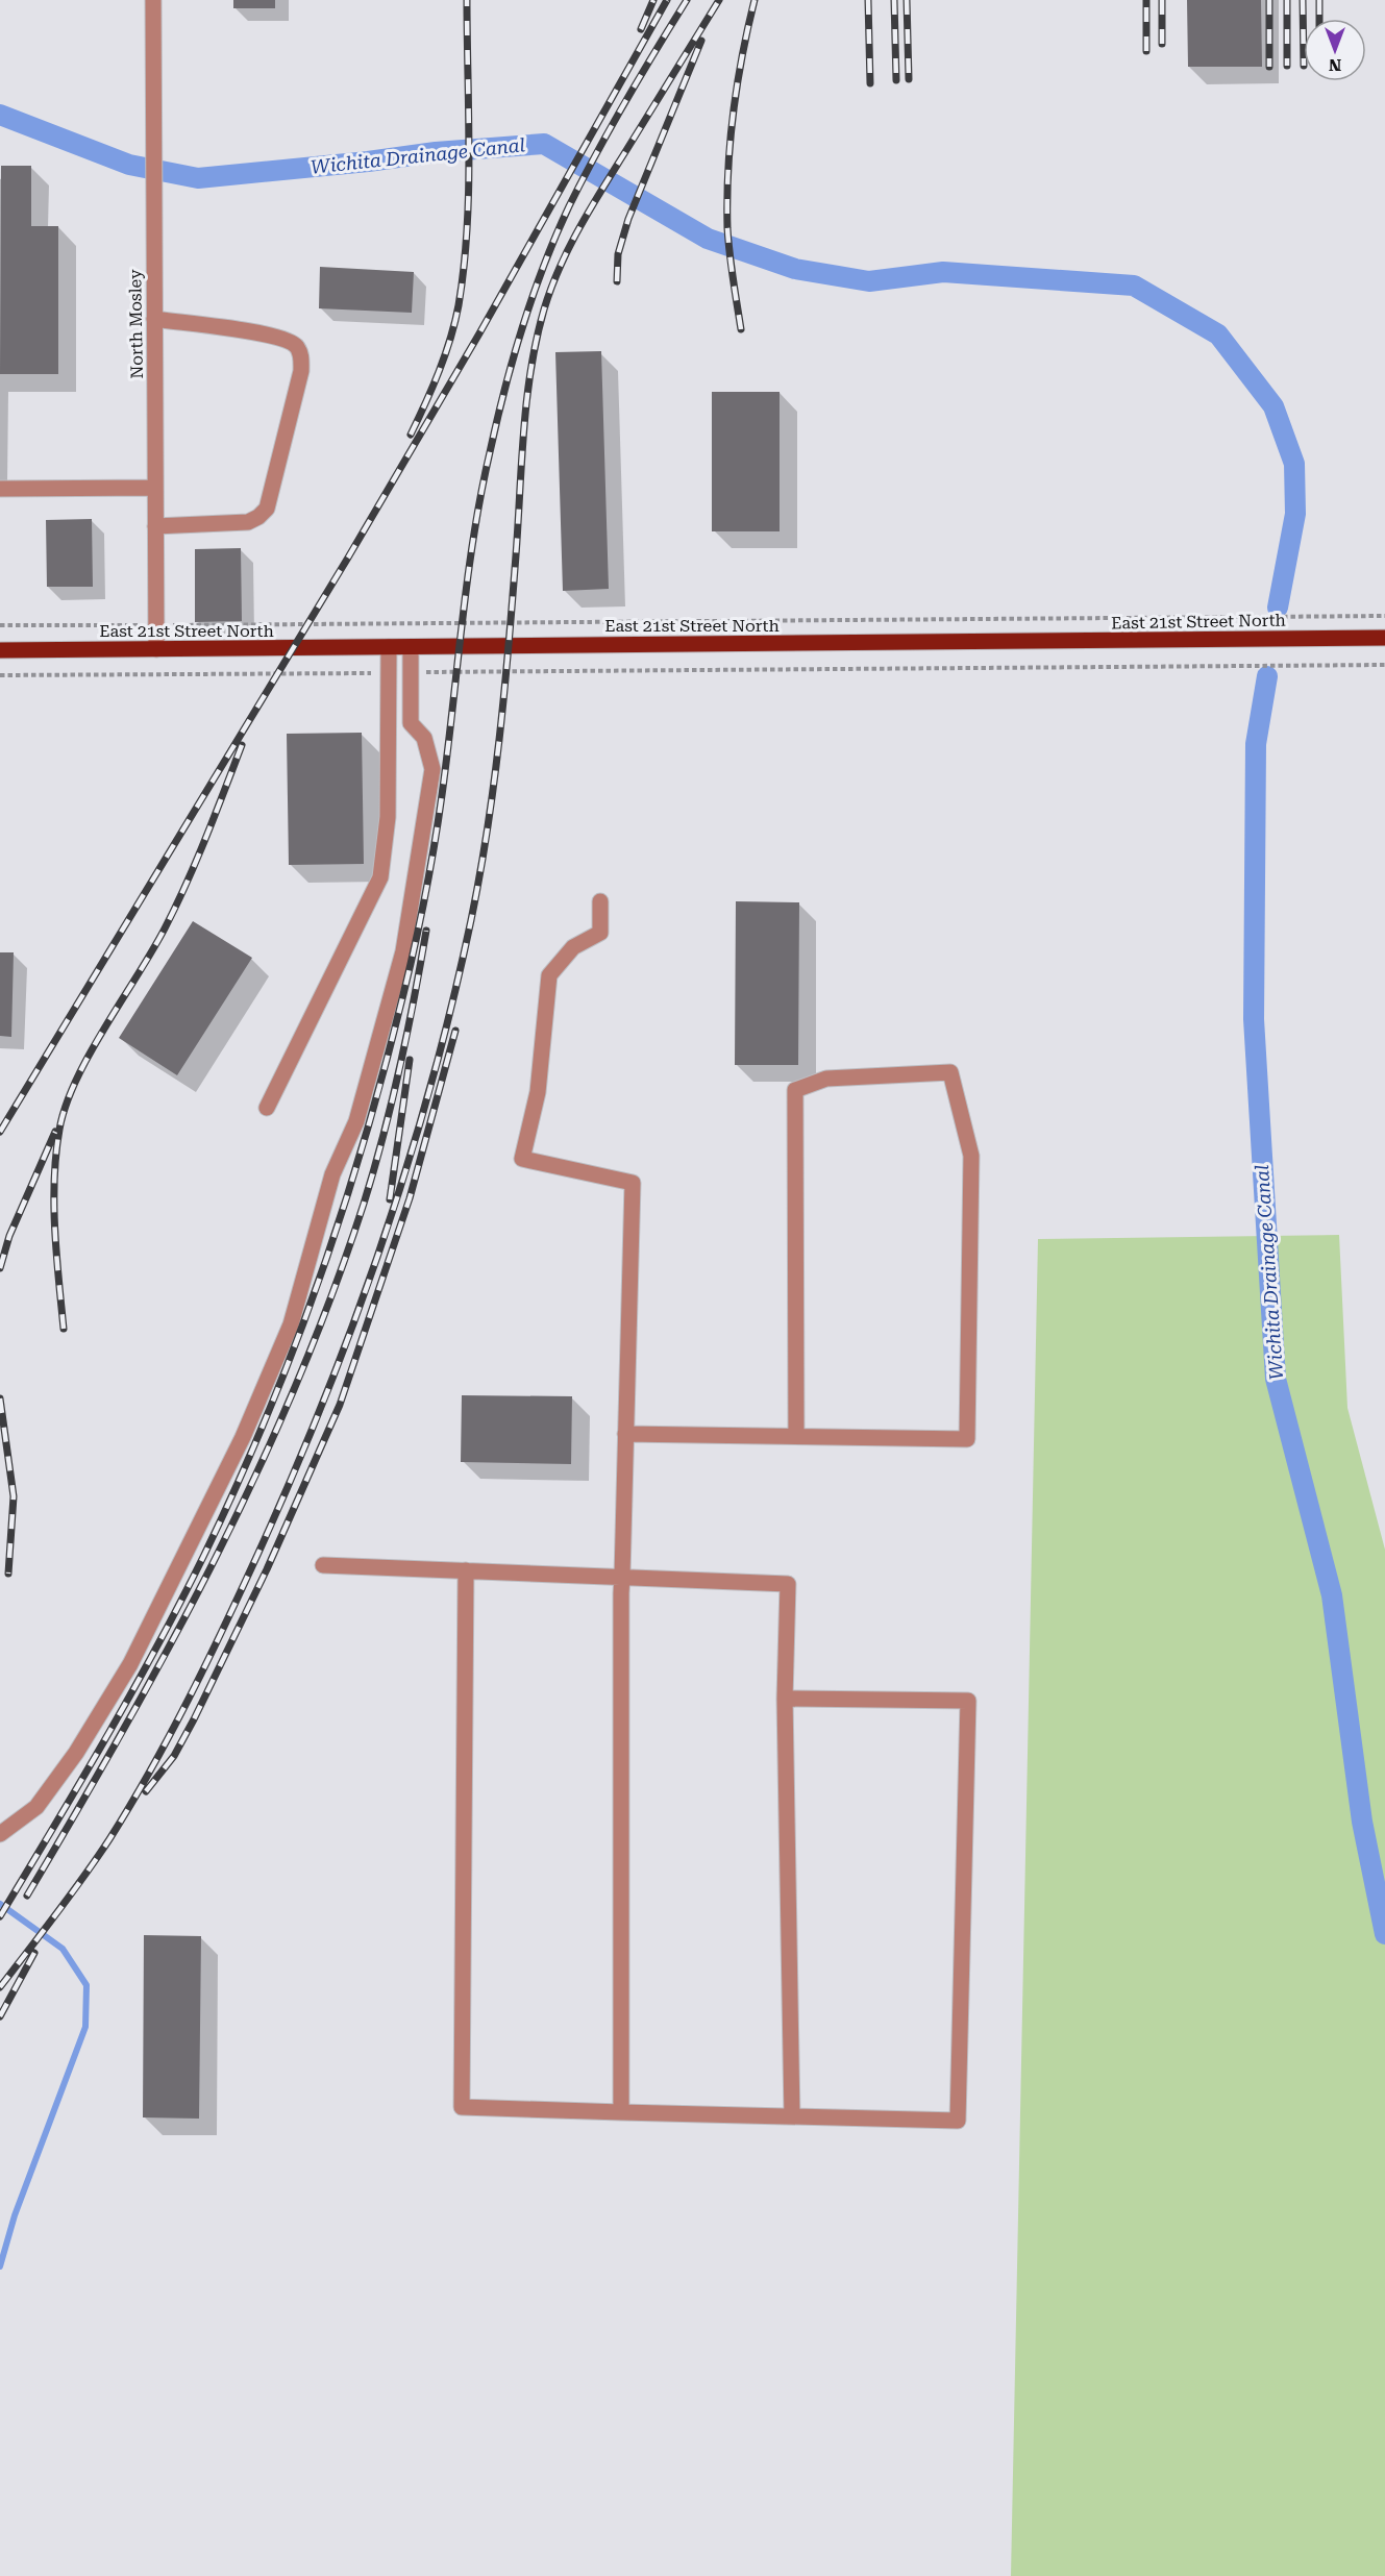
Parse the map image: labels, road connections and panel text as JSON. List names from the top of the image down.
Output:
{
  "streets": {
    "main road": ["East 21st Street North"],
    "street": ["North Mosley"]
  },
  "crossings": [
    ["North Mosley", "East 21st Street North"]
  ],
  "water": ["Wichita Drainage Canal"],
  "north": "bottom"
}
